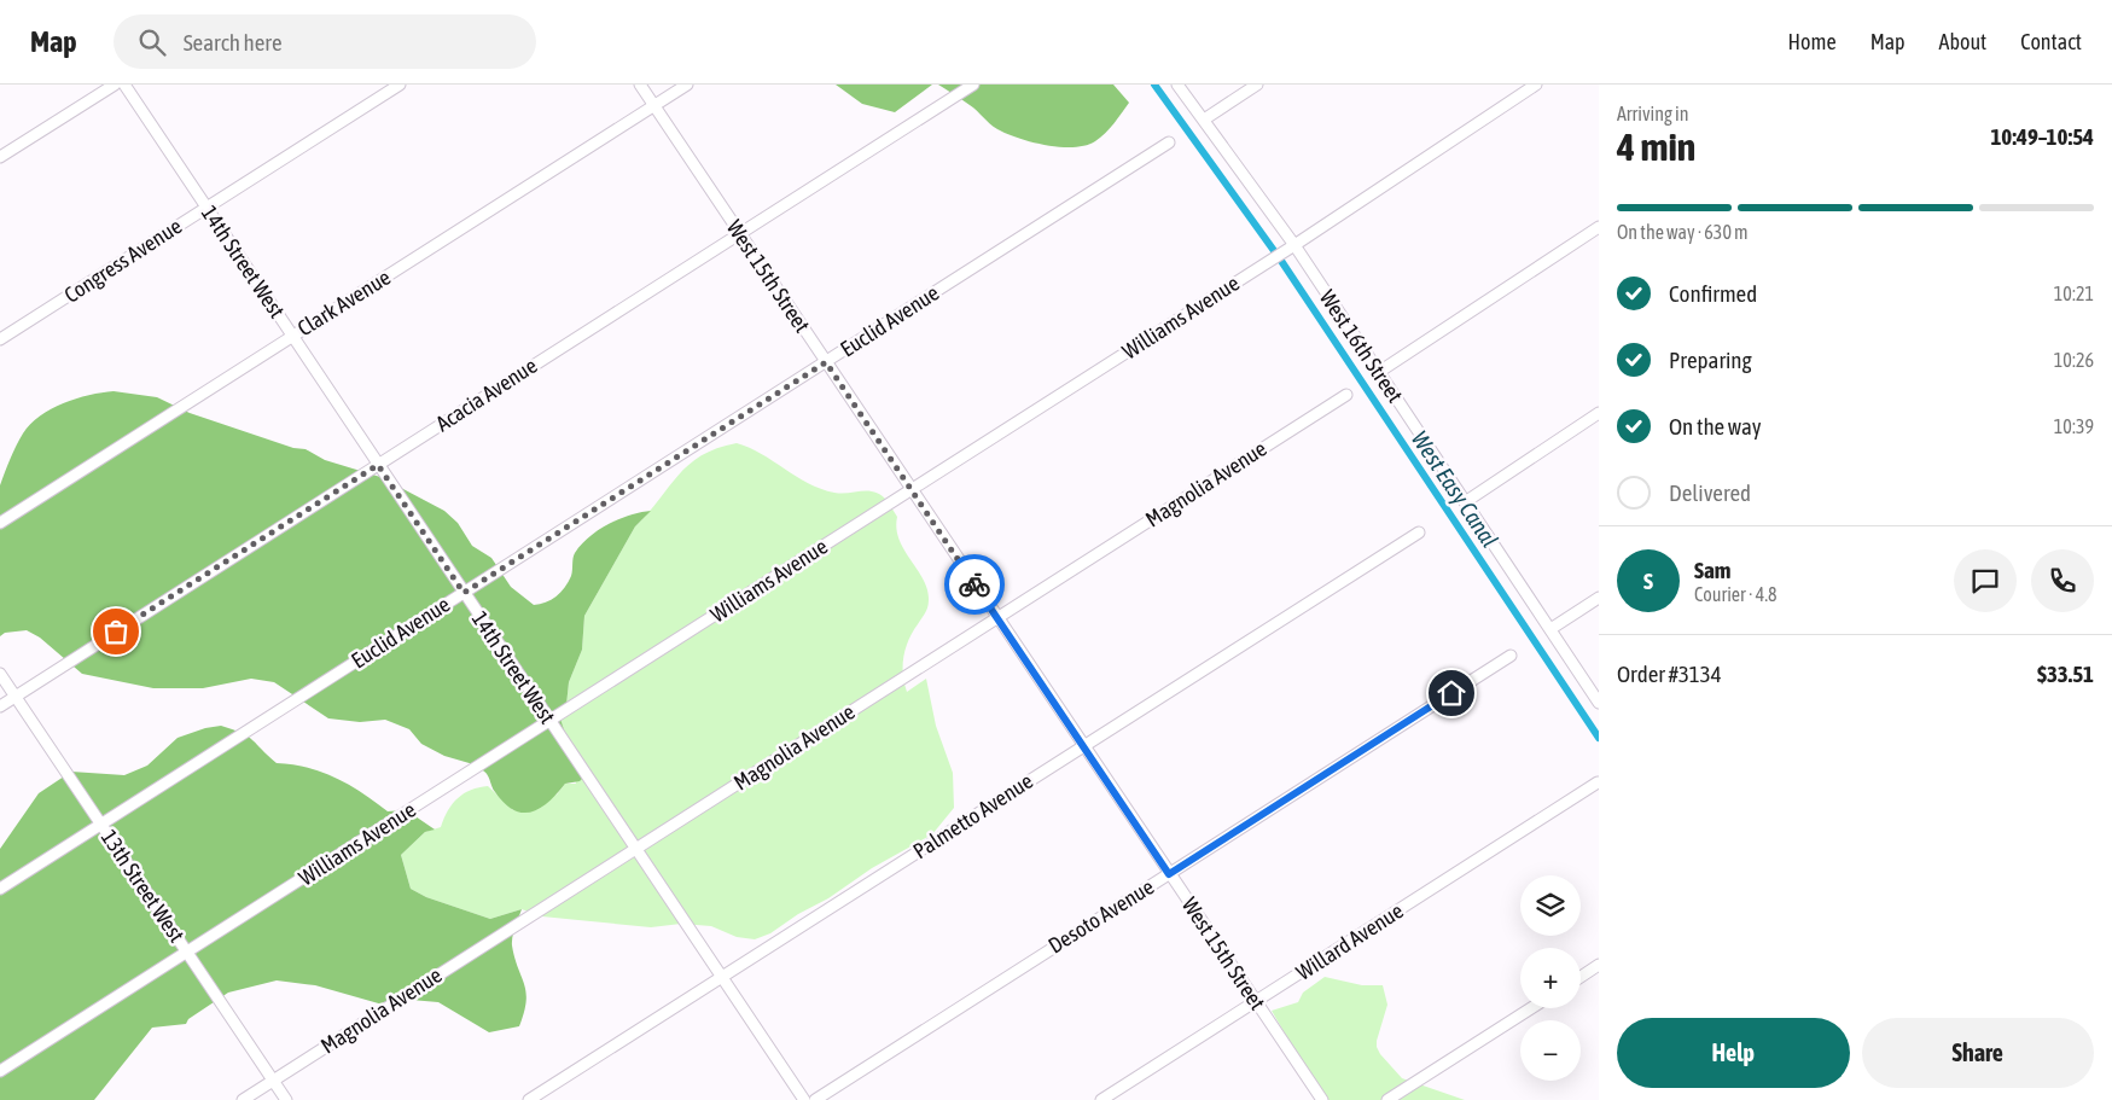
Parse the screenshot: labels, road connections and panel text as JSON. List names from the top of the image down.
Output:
{
  "streets": {
    "street": [
      "Congress Avenue",
      "14th Street West",
      "West 15th Street",
      "Clark Avenue",
      "Williams Avenue",
      "Euclid Avenue",
      "West 16th Street",
      "Acacia Avenue",
      "Magnolia Avenue",
      "Palmetto Avenue",
      "13th Street West",
      "Desoto Avenue",
      "Willard Avenue"
    ]
  },
  "crossings": [
    ["Congress Avenue", "14th Street West"],
    ["14th Street West", "Clark Avenue"],
    ["14th Street West", "Williams Avenue"],
    ["14th Street West", "Euclid Avenue"],
    ["14th Street West", "Acacia Avenue"],
    ["14th Street West", "Magnolia Avenue"],
    ["14th Street West", "Palmetto Avenue"],
    ["West 15th Street", "Clark Avenue"],
    ["West 15th Street", "Williams Avenue"],
    ["West 15th Street", "Euclid Avenue"],
    ["West 15th Street", "Acacia Avenue"],
    ["West 15th Street", "Magnolia Avenue"],
    ["West 15th Street", "Palmetto Avenue"],
    ["West 15th Street", "Desoto Avenue"],
    ["West 15th Street", "Willard Avenue"],
    ["Williams Avenue", "West 16th Street"],
    ["Williams Avenue", "13th Street West"],
    ["Euclid Avenue", "13th Street West"],
    ["Acacia Avenue", "13th Street West"],
    ["Magnolia Avenue", "13th Street West"]
  ],
  "water": ["West Easy Canal"],
  "page": {
    "header": "Map",
    "search": "Search here",
    "nav": [
      "Home",
      "Map",
      "About",
      "Contact"
    ],
    "heading": ["4 min", "Arriving in", "10:49–10:54"],
    "panel": [
      "Sam",
      "Courier · 4.8",
      "Order #3134",
      "$33.51"
    ],
    "bar": "On the way · 630 m",
    "list": [
      ["Confirmed", "10:21"],
      ["Preparing", "10:26"],
      ["On the way", "10:39"],
      "Delivered"
    ],
    "round": "S",
    "map_buttons": ["+", "−"],
    "buttons": ["Help", "Share"]
  }
}
